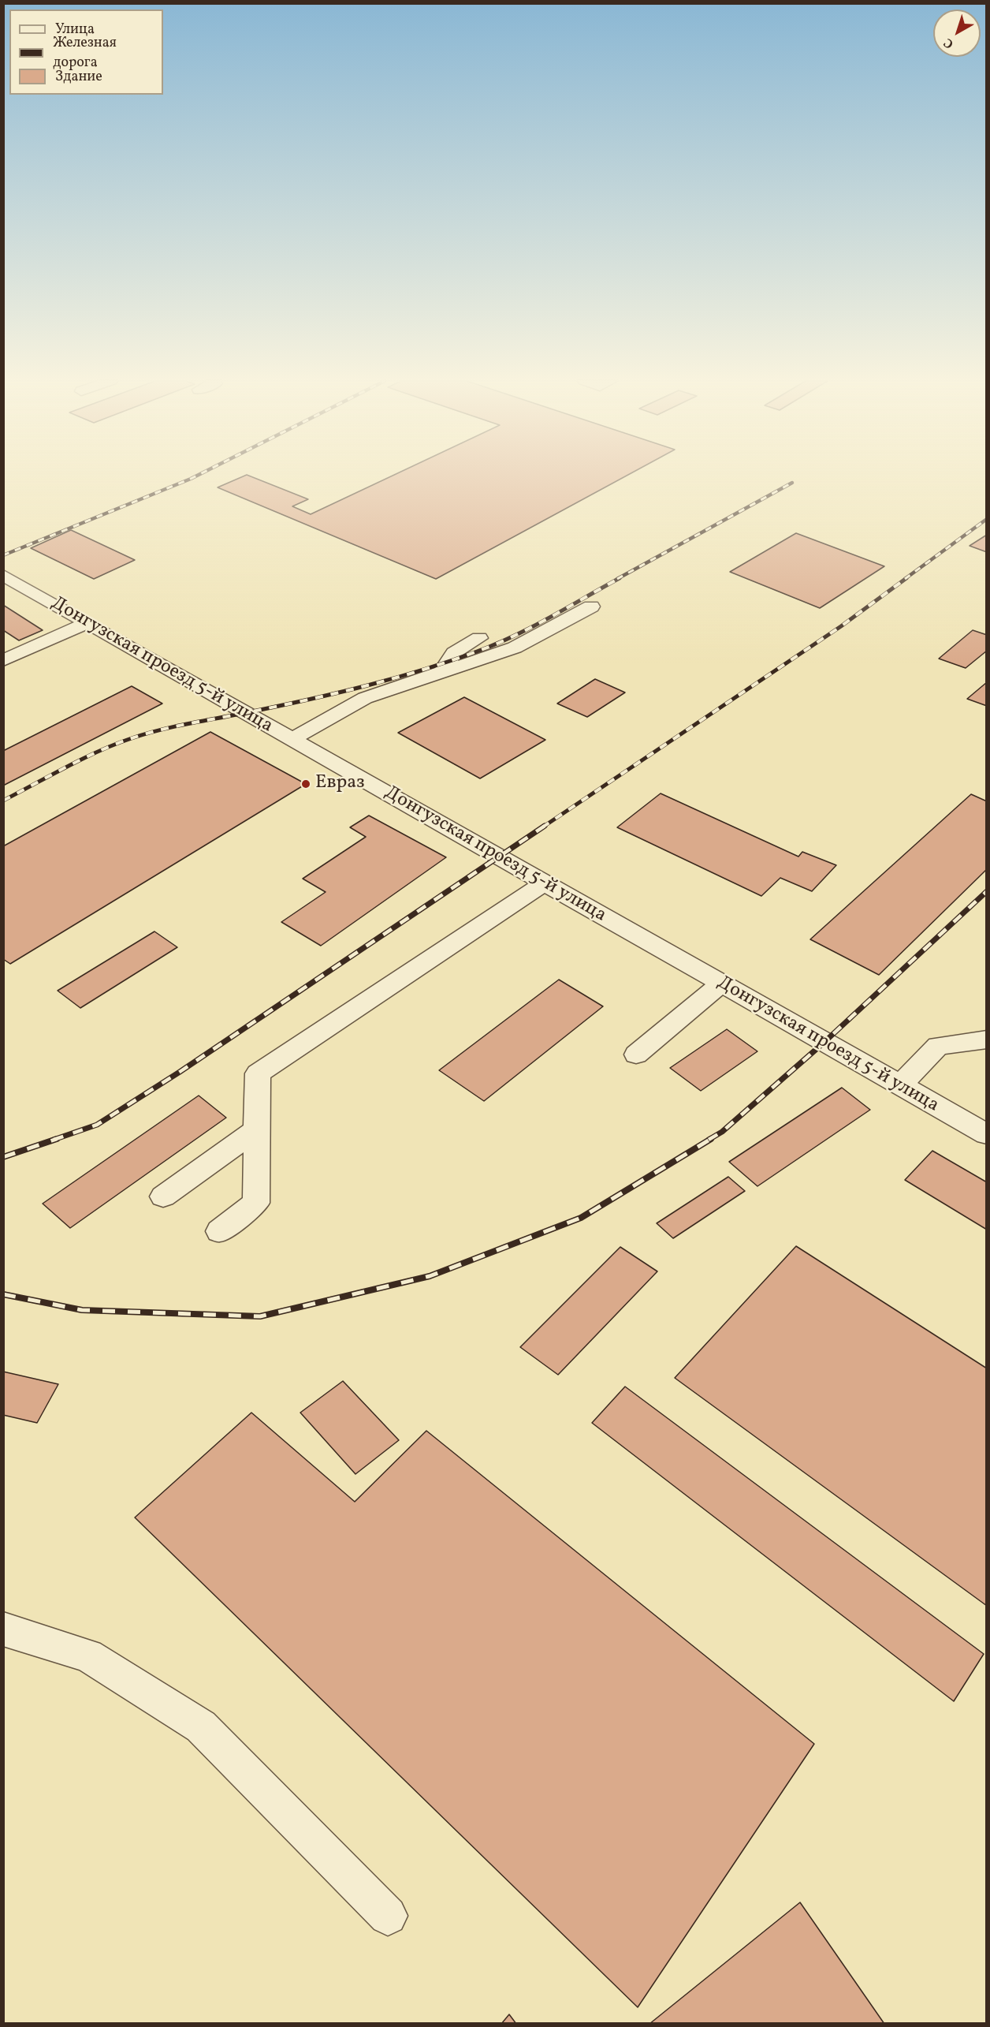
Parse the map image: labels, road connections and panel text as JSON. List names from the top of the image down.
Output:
{
  "streets": {
    "street": ["Донгузская проезд 5-й улица"]
  },
  "places": ["Евраз"],
  "legend": ["Улица", "Железная дорога", "Здание"],
  "north": "bottom left"
}
